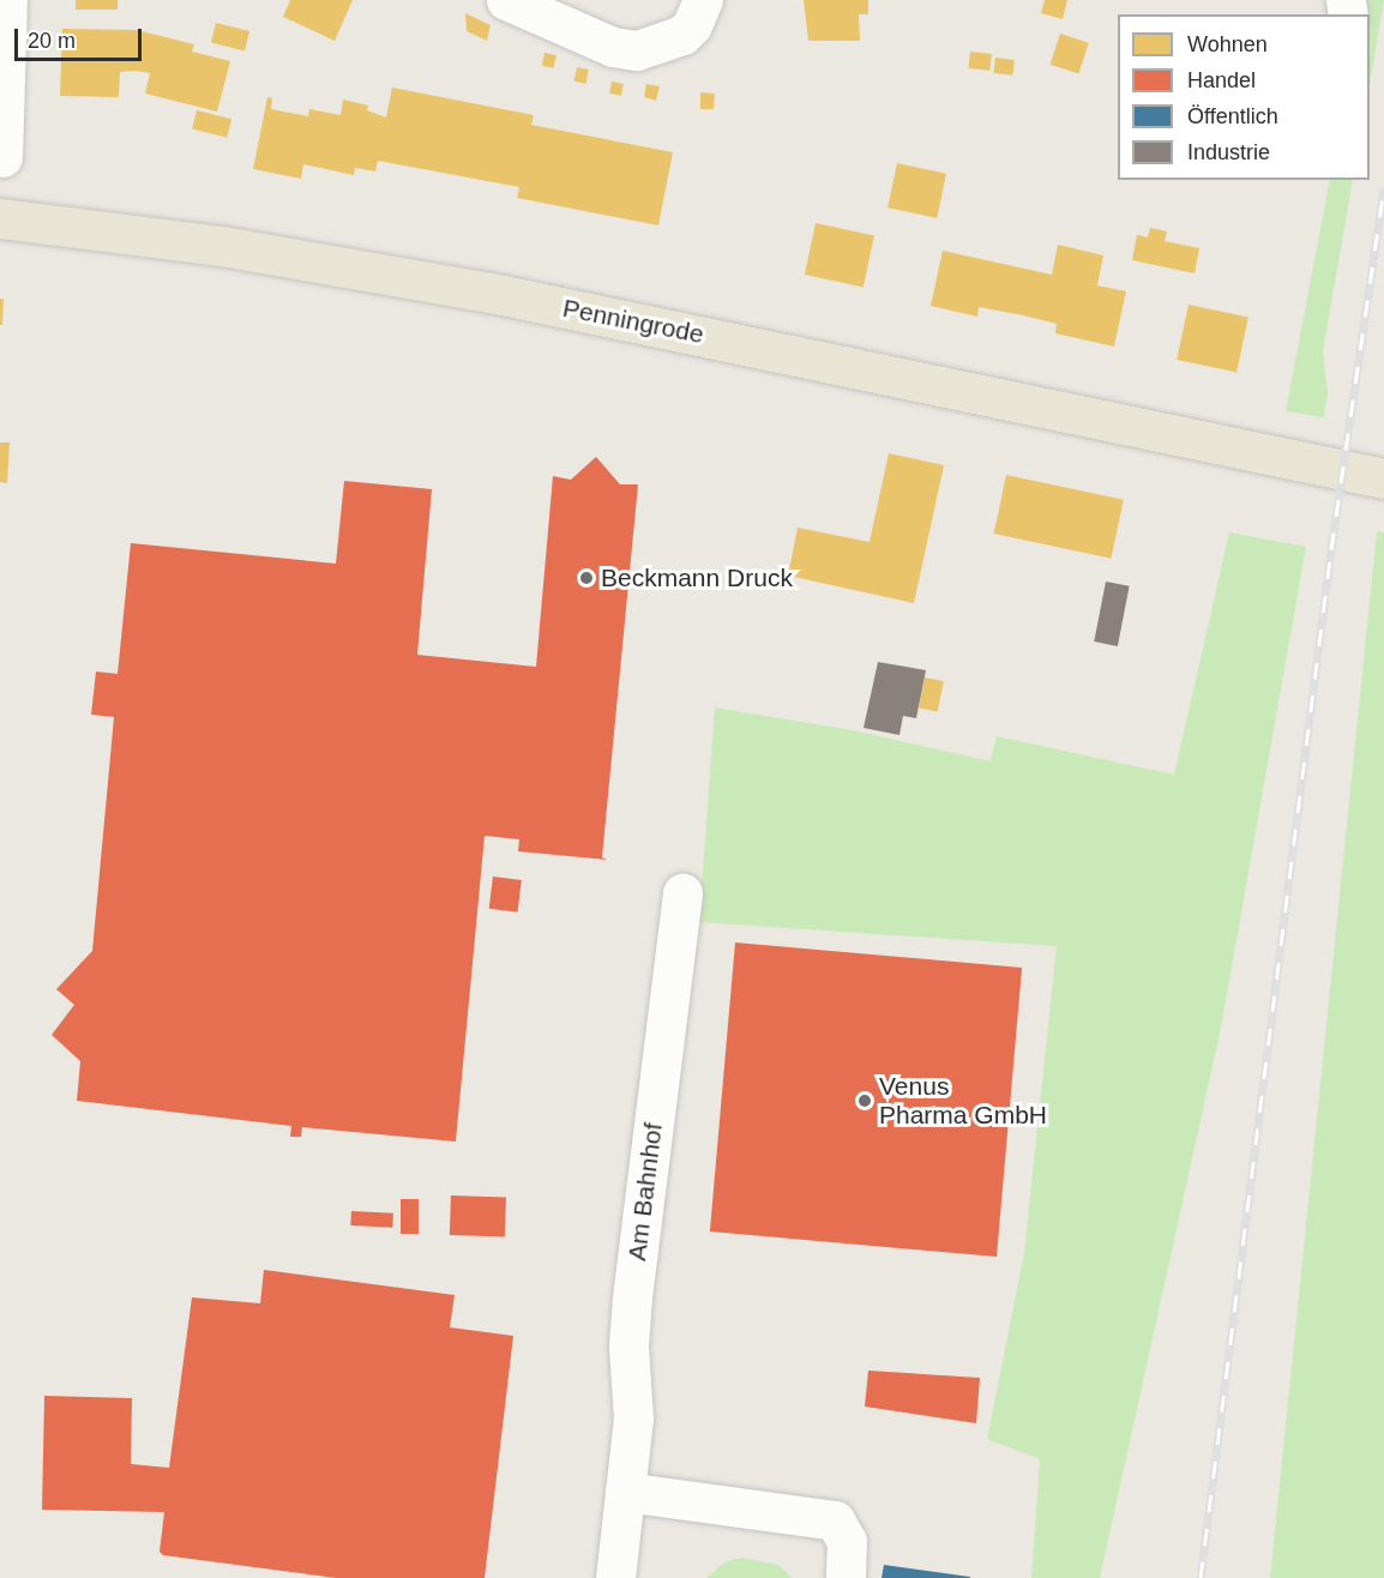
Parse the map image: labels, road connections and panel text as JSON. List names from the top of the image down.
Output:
{
  "streets": {
    "main road": ["Penningrode"],
    "street": ["Am Bahnhof"]
  },
  "places": ["Beckmann Druck", "Venus Pharma GmbH"],
  "legend": [
    "Wohnen",
    "Handel",
    "Öffentlich",
    "Industrie"
  ],
  "scale_bar": "20 m"
}
